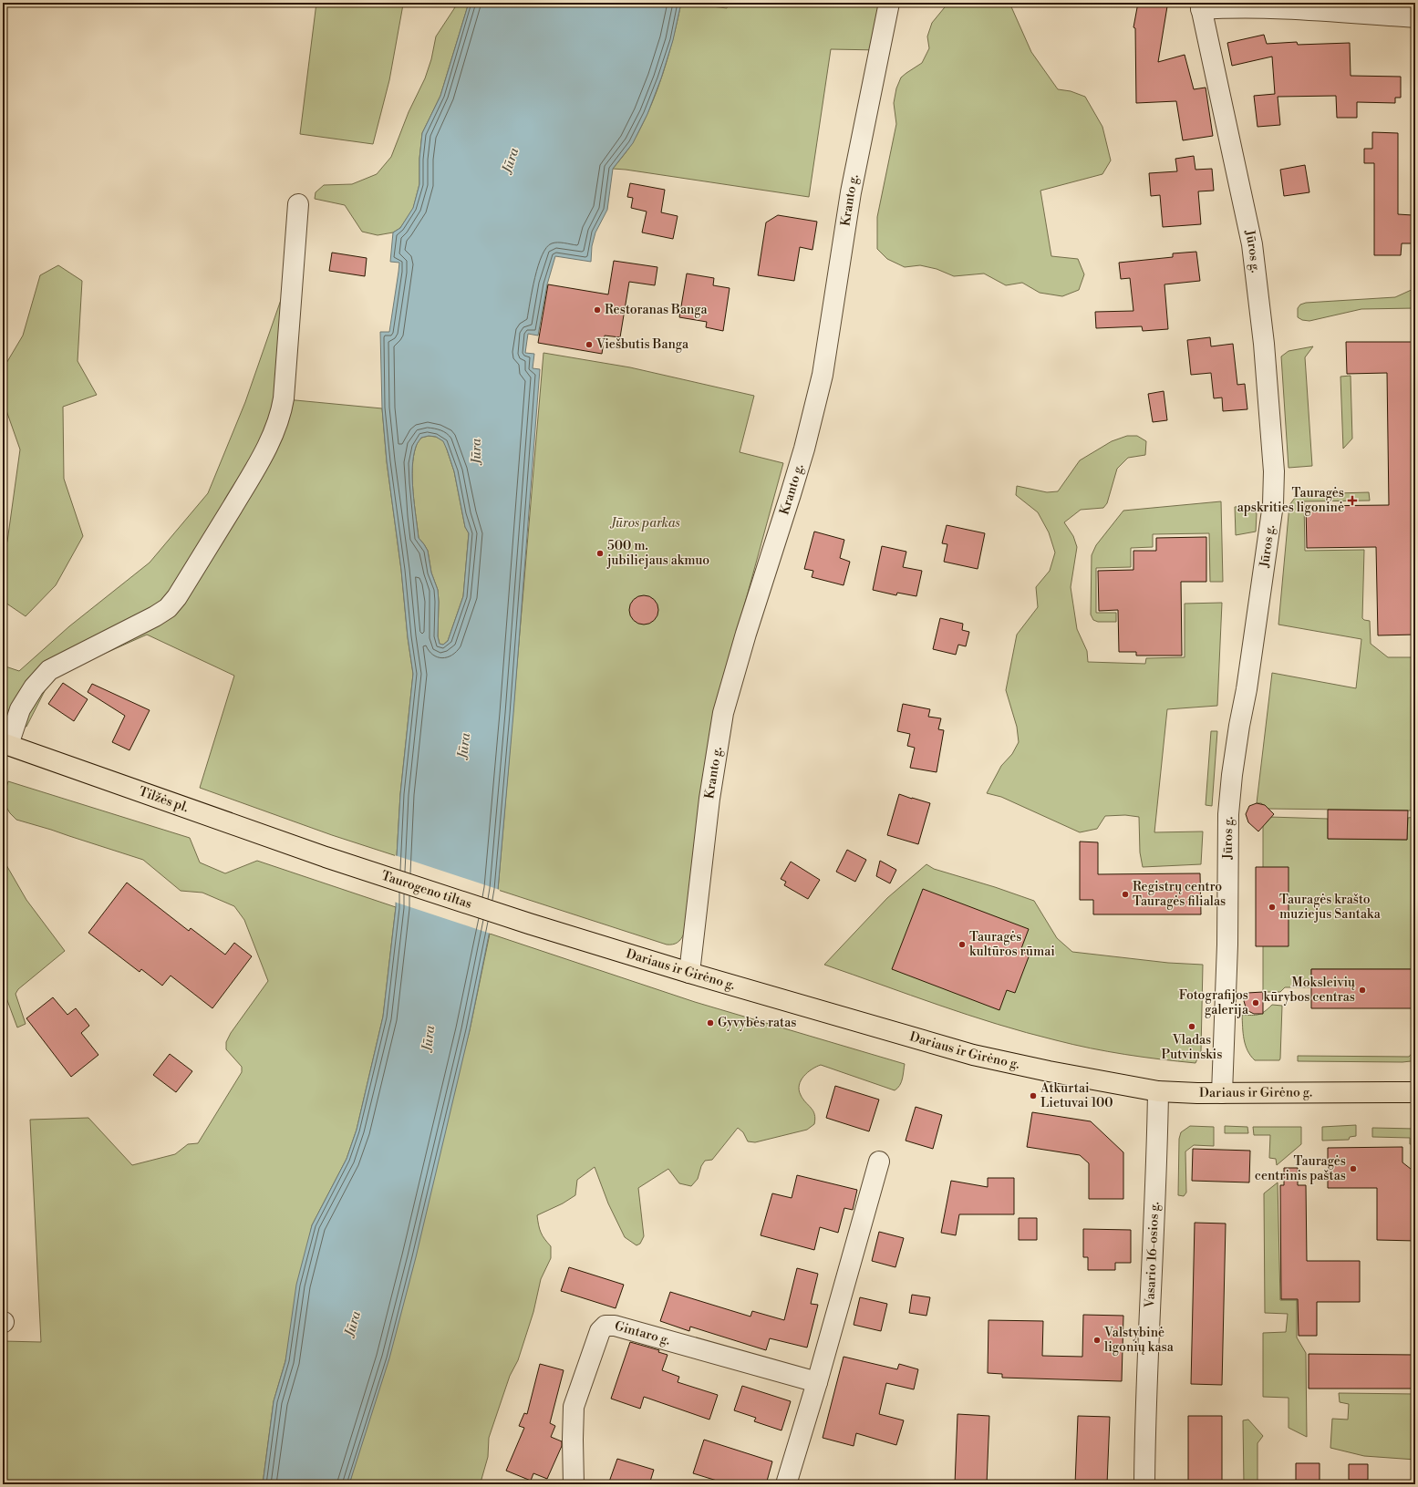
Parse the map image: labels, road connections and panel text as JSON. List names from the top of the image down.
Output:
{
  "streets": {
    "highway": ["Tilžės pl.", "Taurogeno tiltas", "Dariaus ir Girėno g."],
    "street": [
      "Kranto g.",
      "Jūros g.",
      "Vasario 16-osios g.",
      "Gintaro g."
    ]
  },
  "crossings": [
    ["Kranto g.", "Dariaus ir Girėno g."],
    ["Jūros g.", "Dariaus ir Girėno g."],
    ["Tilžės pl.", "Taurogeno tiltas"],
    ["Taurogeno tiltas", "Dariaus ir Girėno g."],
    ["Dariaus ir Girėno g.", "Vasario 16-osios g."]
  ],
  "water": ["Jūra"],
  "parks": ["Jūros parkas"],
  "places": {
    "other": [
      "Restoranas Banga",
      "Viešbutis Banga",
      "500 m. jubiliejaus akmuo",
      "Registrų centro Tauragės filialas",
      "Tauragės krašto muziejus Santaka",
      "Tauragės kultūros rūmai",
      "Moksleivių kūrybos centras",
      "Fotografijos galerija",
      "Gyvybės ratas",
      "Vladas Putvinskis",
      "Atkurtai Lietuvai 100",
      "Tauragės centrinis paštas",
      "Valstybinė ligonių kasa"
    ],
    "health": ["Tauragės apskrities ligoninė"]
  }
}
